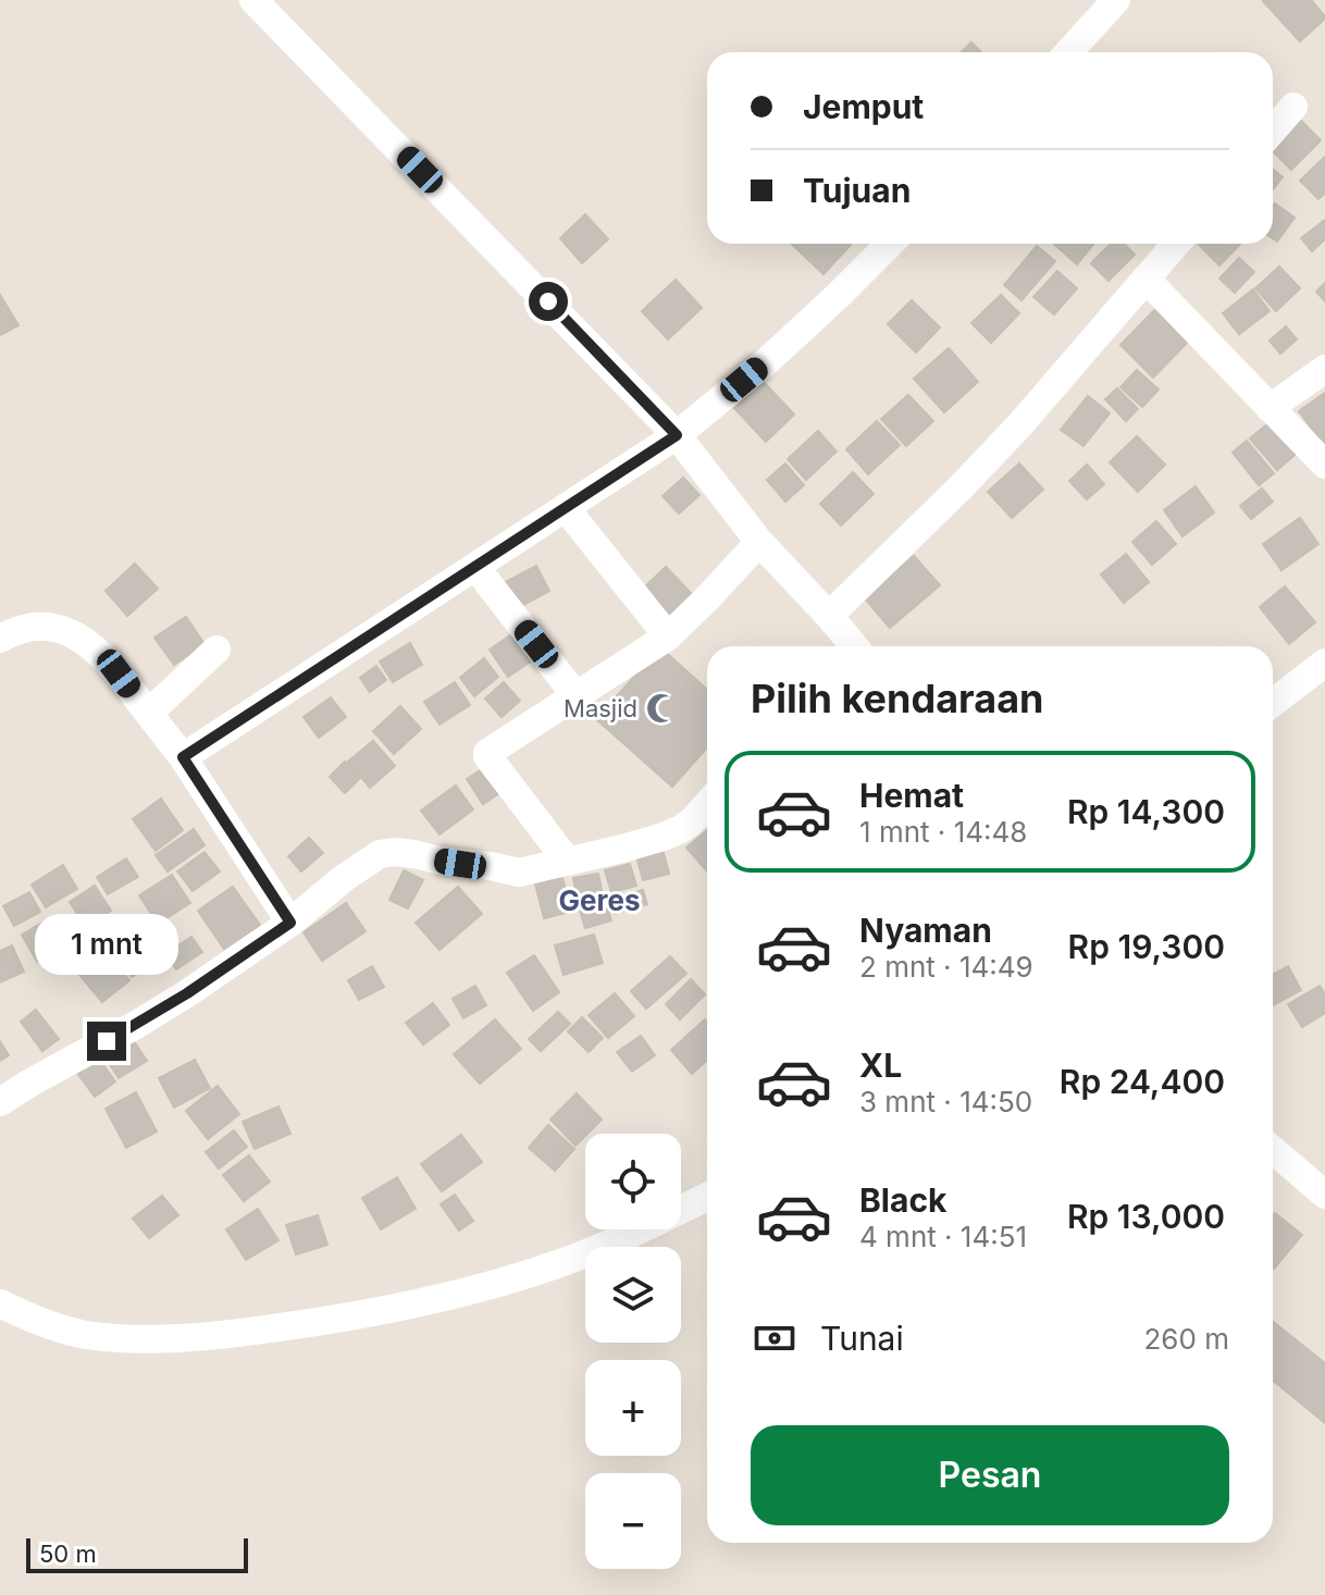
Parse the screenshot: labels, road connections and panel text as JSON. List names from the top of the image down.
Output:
{
  "districts": ["Geres"],
  "places": {
    "mosque": ["Masjid"]
  },
  "scale_bar": "50 m",
  "page": {
    "banner": ["Jemput", "Tujuan"],
    "heading": "Pilih kendaraan",
    "list": [
      {
        "name": "Hemat",
        "note": "1 mnt · 14:48",
        "value": "Rp 14,300"
      },
      {
        "name": "Nyaman",
        "note": "2 mnt · 14:49",
        "value": "Rp 19,300"
      },
      {
        "name": "XL",
        "note": "3 mnt · 14:50",
        "value": "Rp 24,400"
      },
      {
        "name": "Black",
        "note": "4 mnt · 14:51",
        "value": "Rp 13,000"
      }
    ],
    "bubble": "1 mnt",
    "map_buttons": ["+", "−"],
    "pay": ["Tunai", "260 m"],
    "buttons": "Pesan",
    "scale": "50 m"
  }
}
